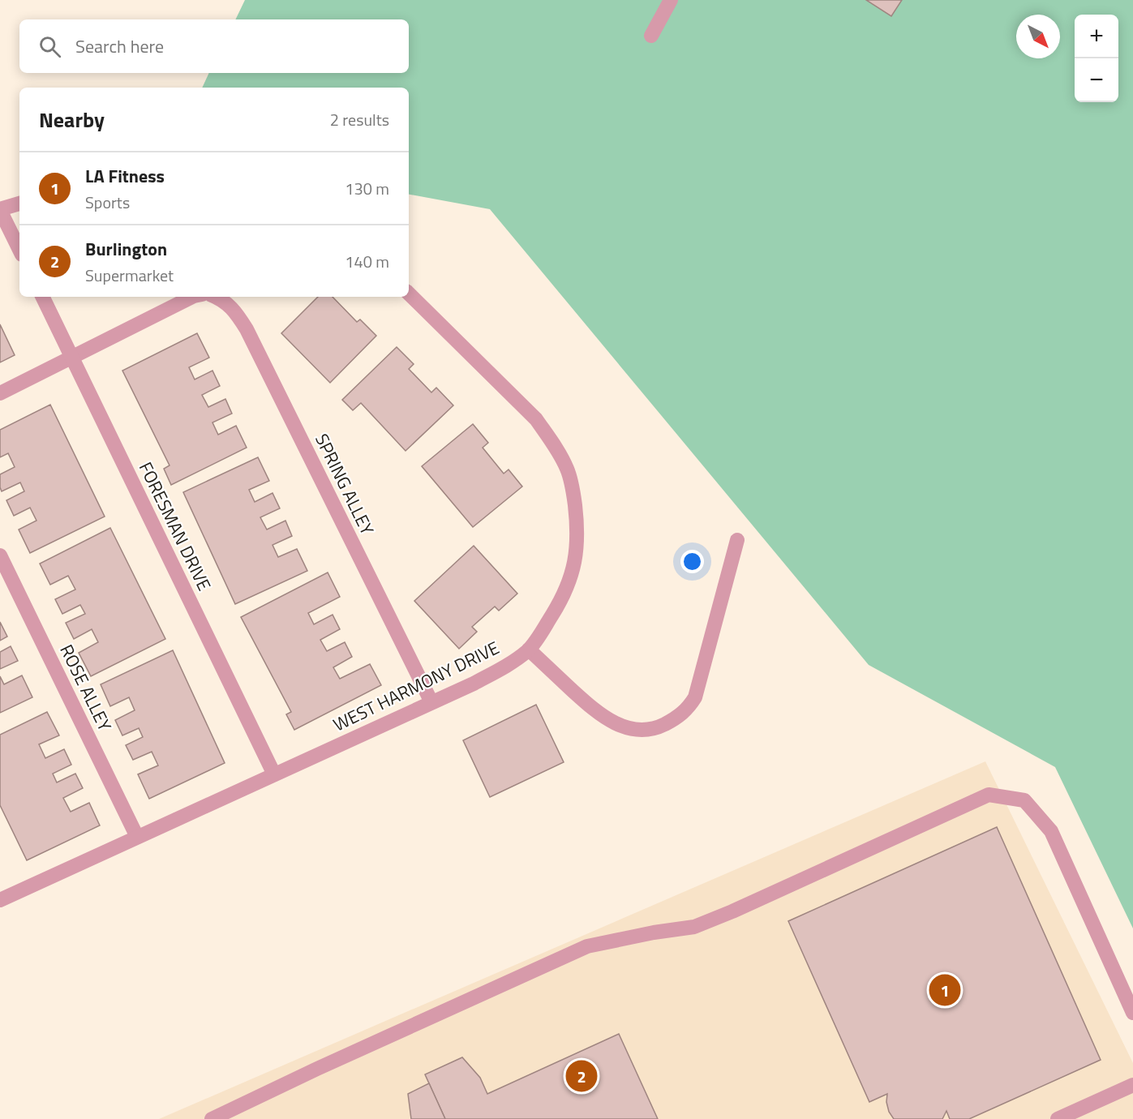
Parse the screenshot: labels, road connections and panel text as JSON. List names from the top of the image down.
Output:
{
  "streets": {
    "street": [
      "SPRING ALLEY",
      "FORESMAN DRIVE",
      "WEST HARMONY DRIVE",
      "ROSE ALLEY"
    ]
  },
  "crossings": [
    ["SPRING ALLEY", "WEST HARMONY DRIVE"],
    ["FORESMAN DRIVE", "WEST HARMONY DRIVE"],
    ["WEST HARMONY DRIVE", "ROSE ALLEY"]
  ],
  "north": "bottom right",
  "page": {
    "map_buttons": ["+", "−"],
    "search": "Search here",
    "heading": ["Nearby", "2 results"],
    "list": [
      {
        "mark": "1",
        "name": "LA Fitness",
        "note": "Sports",
        "value": "130 m"
      },
      {
        "mark": "2",
        "name": "Burlington",
        "note": "Supermarket",
        "value": "140 m"
      }
    ],
    "pins": ["1", "2"]
  }
}
